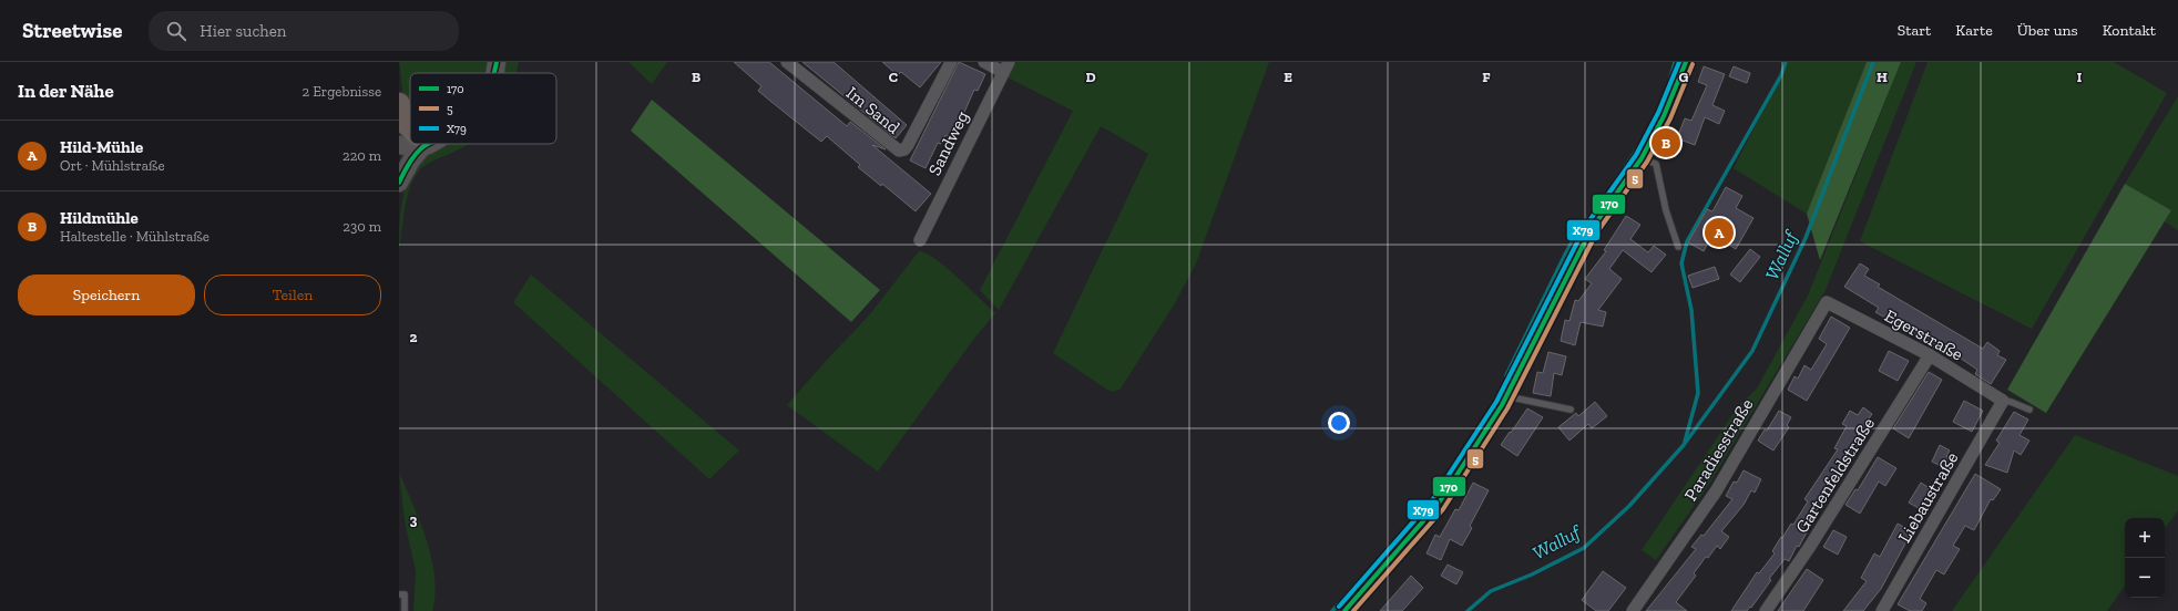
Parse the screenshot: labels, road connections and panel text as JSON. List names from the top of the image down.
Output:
{
  "streets": {
    "street": [
      "Im Sand",
      "Sandweg",
      "Egerstraße",
      "Paradiesstraße",
      "Gartenfeldstraße",
      "Liebaustraße"
    ]
  },
  "crossings": [
    ["Egerstraße", "Paradiesstraße"],
    ["Egerstraße", "Gartenfeldstraße"],
    ["Egerstraße", "Liebaustraße"]
  ],
  "water": ["Walluf"],
  "lines": ["transit line 170", "transit line X79", "transit line 5"],
  "legend": ["170", "5", "X79"],
  "page": {
    "header": "Streetwise",
    "search": "Hier suchen",
    "nav": [
      "Start",
      "Karte",
      "Über uns",
      "Kontakt"
    ],
    "heading": ["In der Nähe", "2 Ergebnisse"],
    "list": [
      {
        "mark": "A",
        "name": "Hild-Mühle",
        "note": "Ort · Mühlstraße",
        "value": "220 m"
      },
      {
        "mark": "B",
        "name": "Hildmühle",
        "note": "Haltestelle · Mühlstraße",
        "value": "230 m"
      }
    ],
    "pins": ["B", "A"],
    "buttons": ["Speichern", "Teilen"],
    "map_buttons": ["+", "−"]
  },
  "grid": {
    "columns": [
      "B",
      "C",
      "D",
      "E",
      "F",
      "G",
      "H",
      "I"
    ],
    "rows": ["2", "3"]
  }
}
